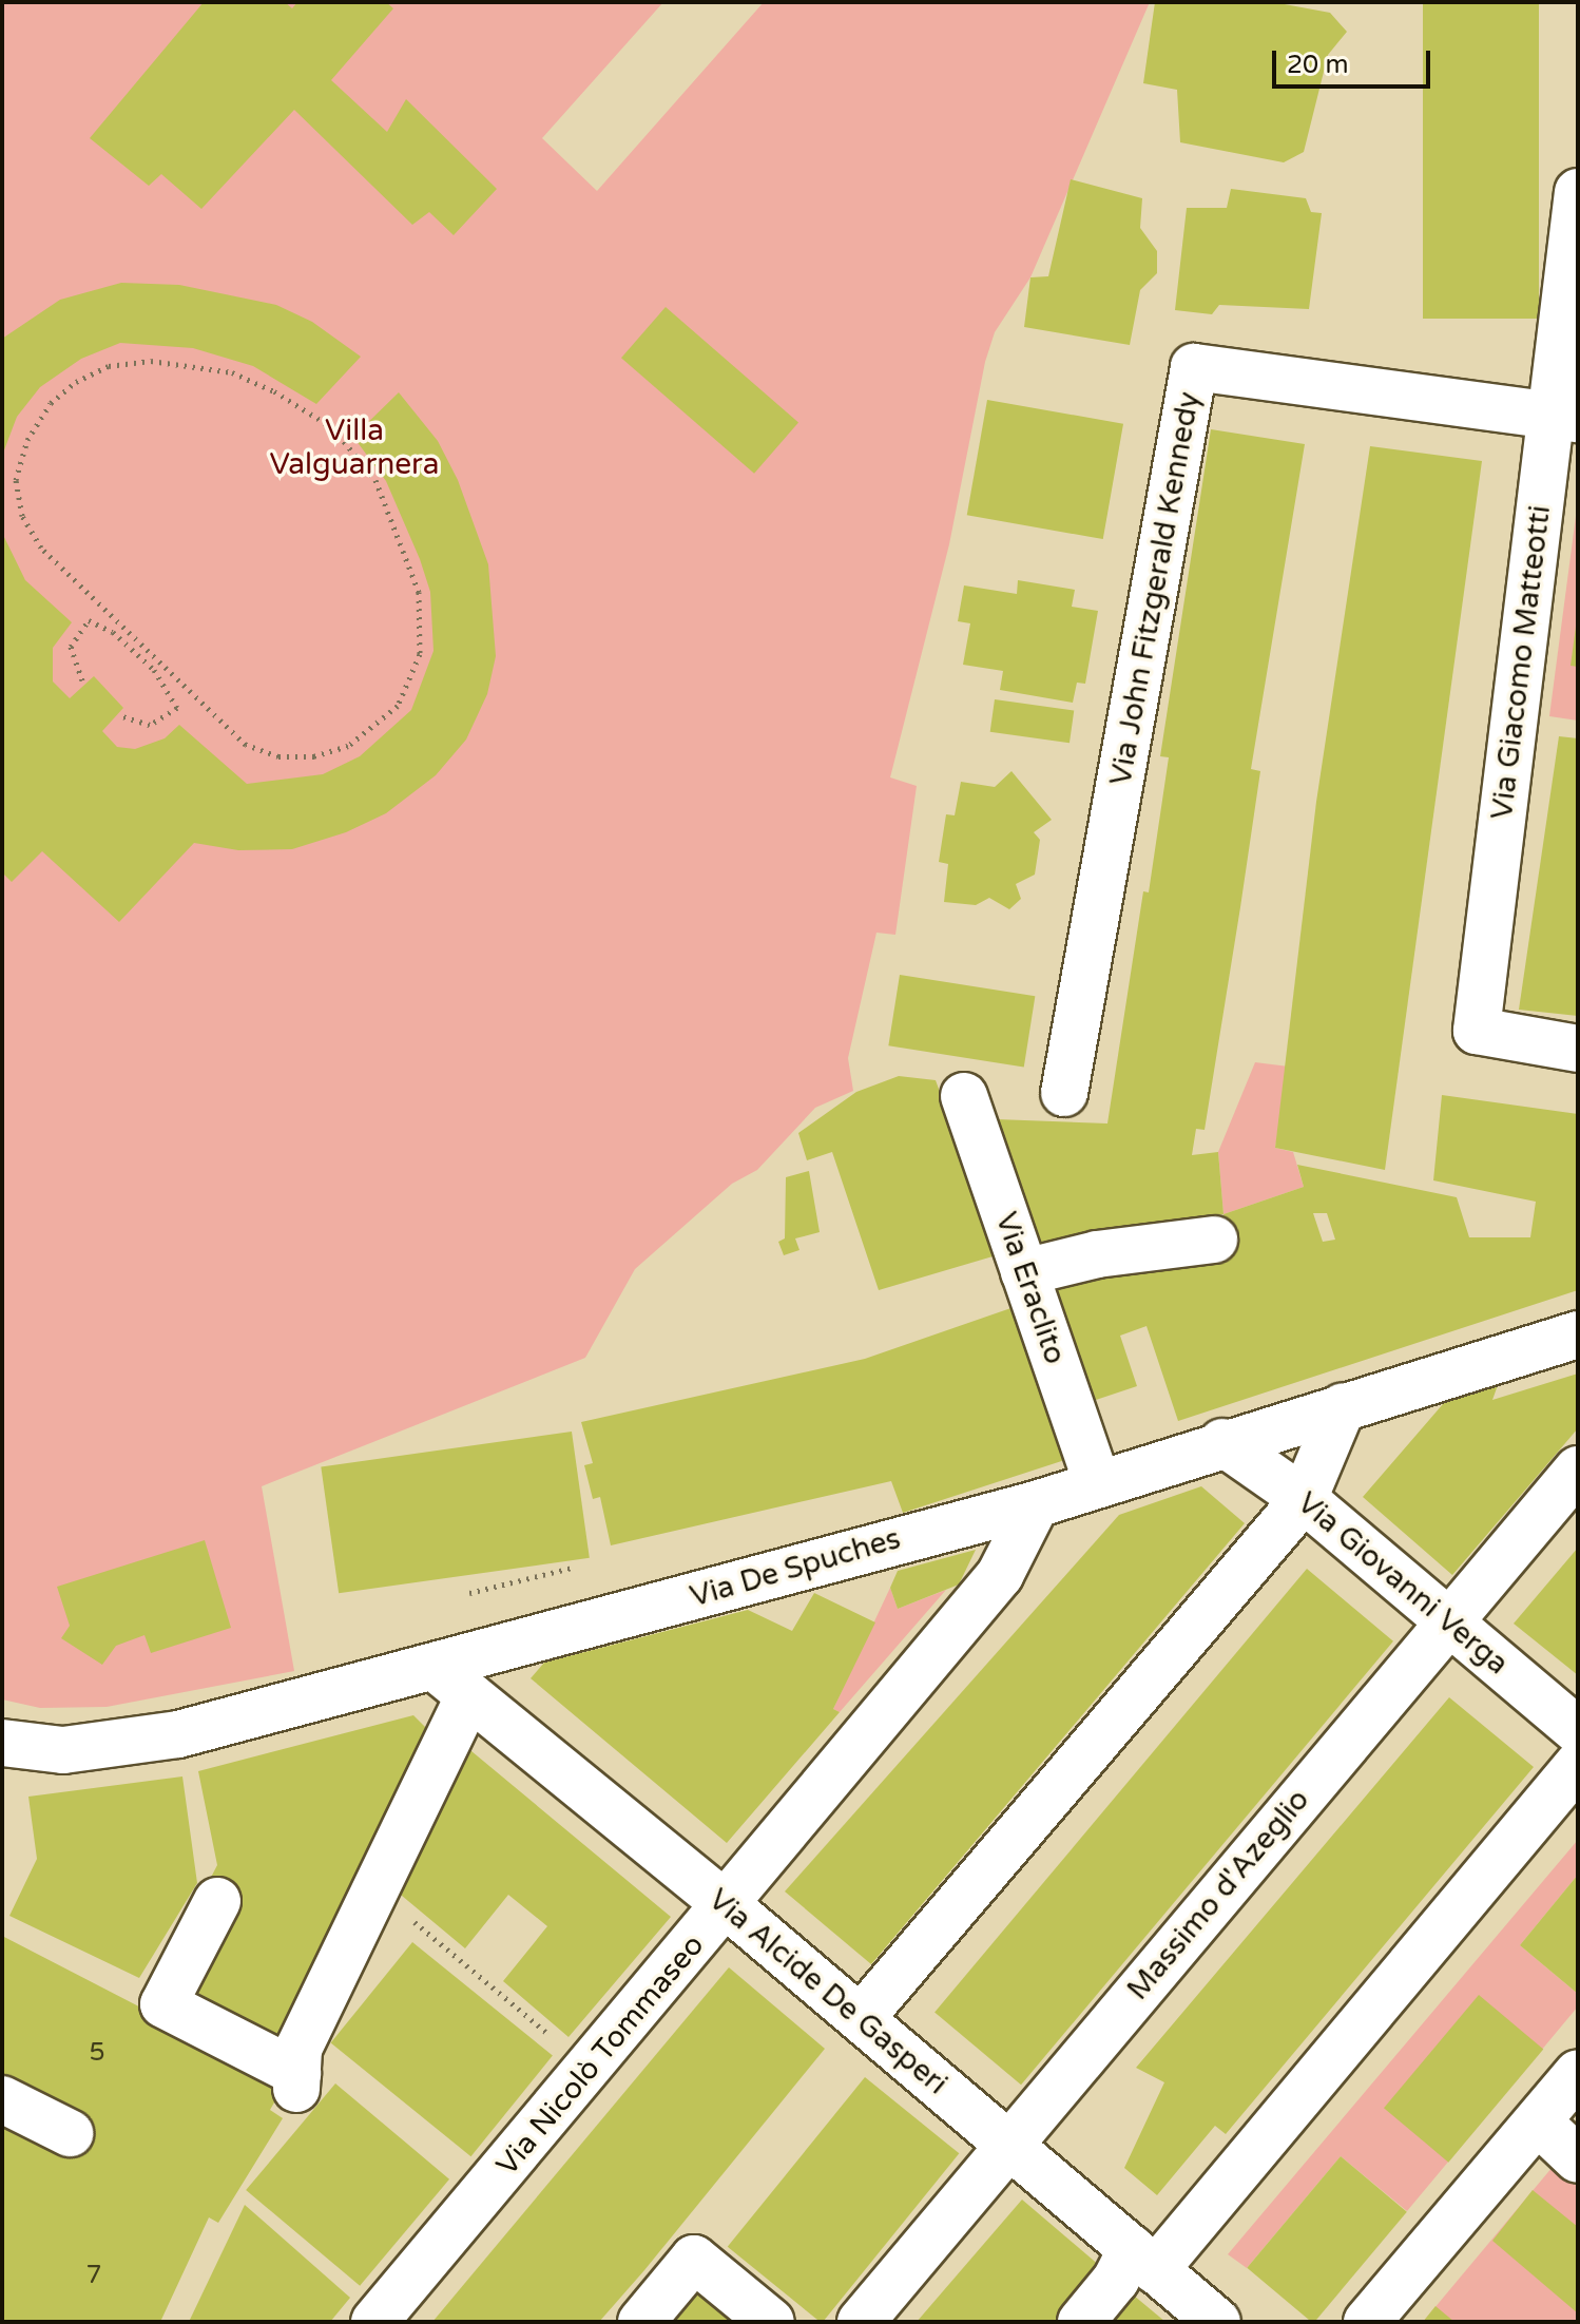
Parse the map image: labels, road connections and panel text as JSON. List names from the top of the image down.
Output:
{
  "streets": {
    "street": [
      "Via John Fitzgerald Kennedy",
      "Via Giacomo Matteotti",
      "Via Eraclito",
      "Via De Spuches",
      "Via Giovanni Verga",
      "Massimo d'Azeglio",
      "Via Alcide De Gasperi",
      "Via Nicolò Tommaseo"
    ]
  },
  "crossings": [
    ["Via John Fitzgerald Kennedy", "Via Giacomo Matteotti"],
    ["Via Eraclito", "Via De Spuches"],
    ["Via De Spuches", "Via Giovanni Verga"],
    ["Via De Spuches", "Via Alcide De Gasperi"],
    ["Via De Spuches", "Via Nicolò Tommaseo"],
    ["Via Giovanni Verga", "Massimo d'Azeglio"],
    ["Massimo d'Azeglio", "Via Alcide De Gasperi"],
    ["Via Alcide De Gasperi", "Via Nicolò Tommaseo"]
  ],
  "parks": ["Villa Valguarnera"],
  "house_numbers": ["5", "7"],
  "scale_bar": "20 m"
}
